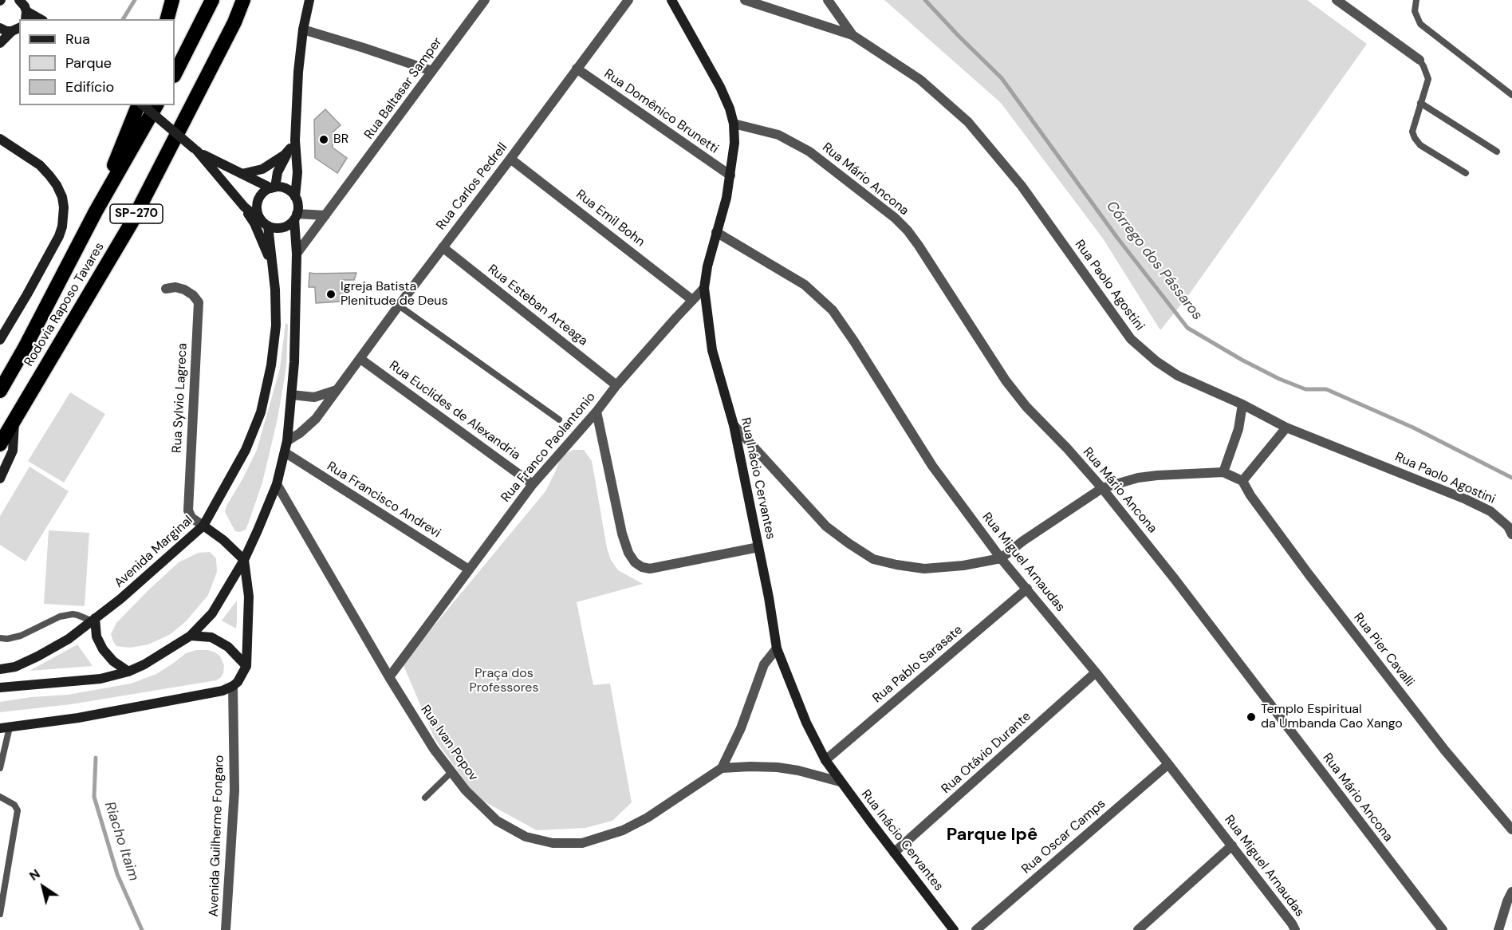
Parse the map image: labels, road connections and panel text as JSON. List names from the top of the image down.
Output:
{
  "streets": {
    "highway": ["SP-270", "Rodovia Raposo Tavares"],
    "main road": ["Rua Inácio Cervantes", "Avenida Marginal"],
    "street": [
      "Rua Baltasar Samper",
      "Rua Domênico Brunetti",
      "Rua Mário Ancona",
      "Rua Carlos Pedrell",
      "Rua Emil Bohn",
      "Rua Paolo Agostini",
      "Rua Esteban Arteaga",
      "Rua Sylvio Lagreca",
      "Rua Euclides de Alexandria",
      "Rua Franco Paolantonio",
      "Rua Francisco Andrevi",
      "Rua Miguel Arnaudas",
      "Rua Pier Cavalli",
      "Rua Pablo Sarasate",
      "Rua Ivan Popov",
      "Rua Otávio Durante",
      "Avenida Guilherme Fongaro",
      "Rua Oscar Camps"
    ]
  },
  "crossings": [
    ["Rua Domênico Brunetti", "Rua Carlos Pedrell"],
    ["Rua Domênico Brunetti", "Rua Inácio Cervantes"],
    ["Rua Mário Ancona", "Rua Inácio Cervantes"],
    ["Rua Carlos Pedrell", "Rua Emil Bohn"],
    ["Rua Carlos Pedrell", "Rua Esteban Arteaga"],
    ["Rua Carlos Pedrell", "Rua Euclides de Alexandria"],
    ["Rua Emil Bohn", "Rua Franco Paolantonio"],
    ["Rua Esteban Arteaga", "Rua Franco Paolantonio"],
    ["Rua Sylvio Lagreca", "Avenida Marginal"],
    ["Rua Euclides de Alexandria", "Rua Franco Paolantonio"],
    ["Rua Franco Paolantonio", "Rua Inácio Cervantes"],
    ["Rua Franco Paolantonio", "Rua Francisco Andrevi"],
    ["Rua Franco Paolantonio", "Rua Ivan Popov"],
    ["Rua Inácio Cervantes", "Rua Miguel Arnaudas"],
    ["Rua Inácio Cervantes", "Rua Pablo Sarasate"],
    ["Rua Inácio Cervantes", "Rua Otávio Durante"],
    ["Rua Miguel Arnaudas", "Rua Pablo Sarasate"],
    ["Rua Miguel Arnaudas", "Rua Otávio Durante"],
    ["Rua Miguel Arnaudas", "Rua Oscar Camps"]
  ],
  "districts": ["Parque Ipê"],
  "water": ["Córrego dos Pássaros", "Riacho Itaim"],
  "parks": ["Praça dos Professores"],
  "places": ["BR", "Igreja Batista Plenitude de Deus", "Templo Espiritual da Umbanda Cao Xango"],
  "legend": ["Rua", "Parque", "Edifício"],
  "north": "top left"
}
